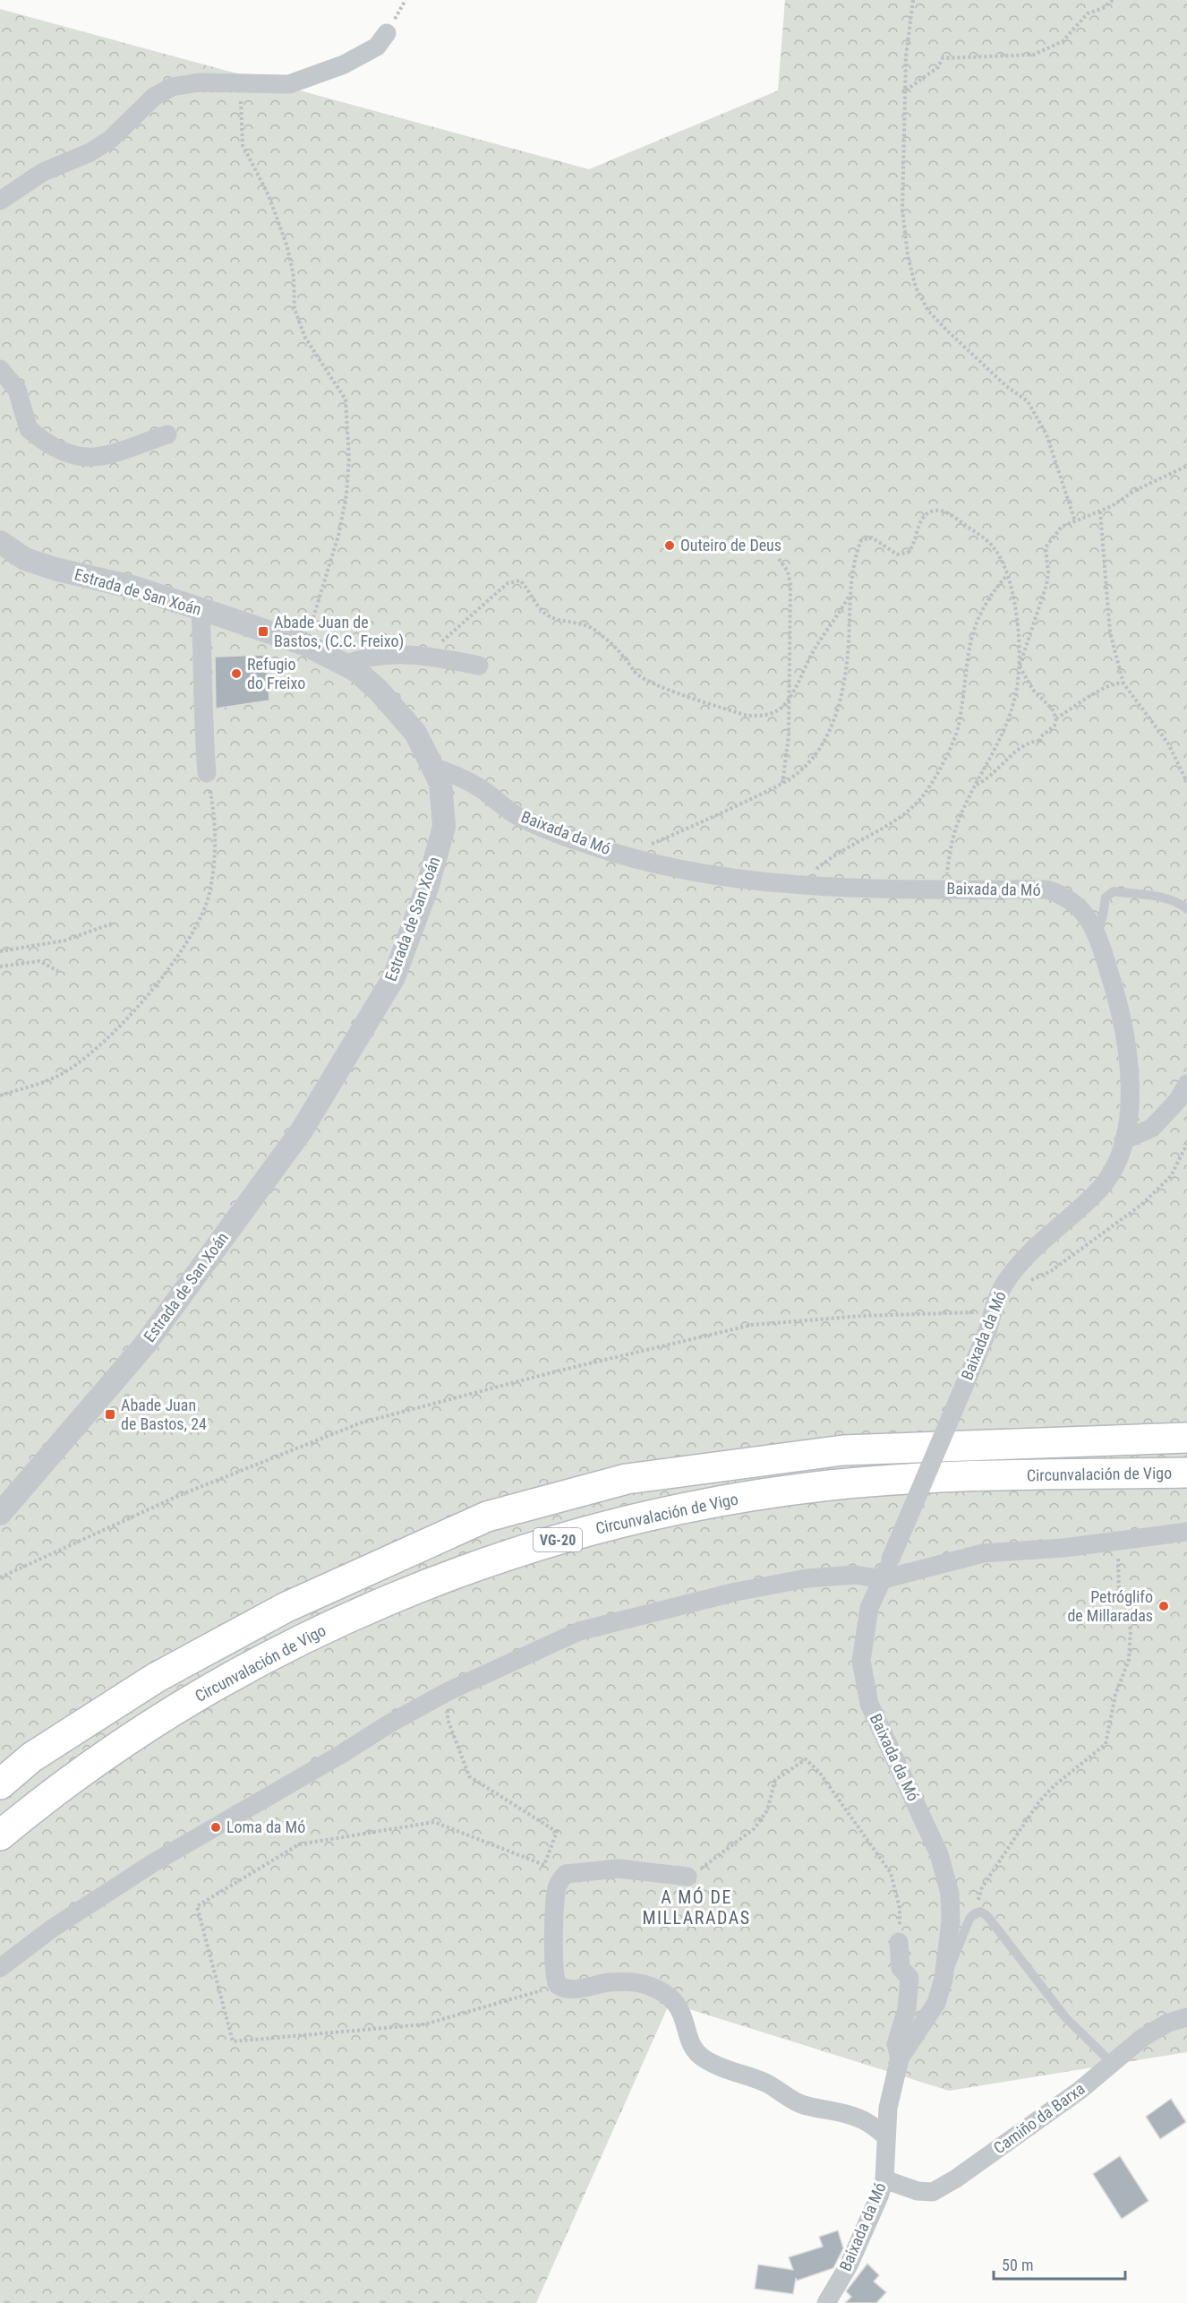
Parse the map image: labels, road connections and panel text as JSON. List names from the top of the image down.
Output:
{
  "streets": {
    "highway": ["Circunvalación de Vigo", "VG-20"],
    "street": ["Estrada de San Xoán", "Baixada da Mó", "Camiño da Barxa"]
  },
  "crossings": [
    ["Estrada de San Xoán", "Baixada da Mó"],
    ["Baixada da Mó", "Camiño da Barxa"]
  ],
  "districts": ["A MÓ DE MILLARADAS"],
  "places": {
    "other": [
      "Outeiro de Deus",
      "Refugio do Freixo",
      "Petróglifo de Millaradas",
      "Loma da Mó"
    ],
    "transit": ["Abade Juan de Bastos, (C.C. Freixo)", "Abade Juan de Bastos, 24"]
  },
  "scale_bar": "50 m"
}
